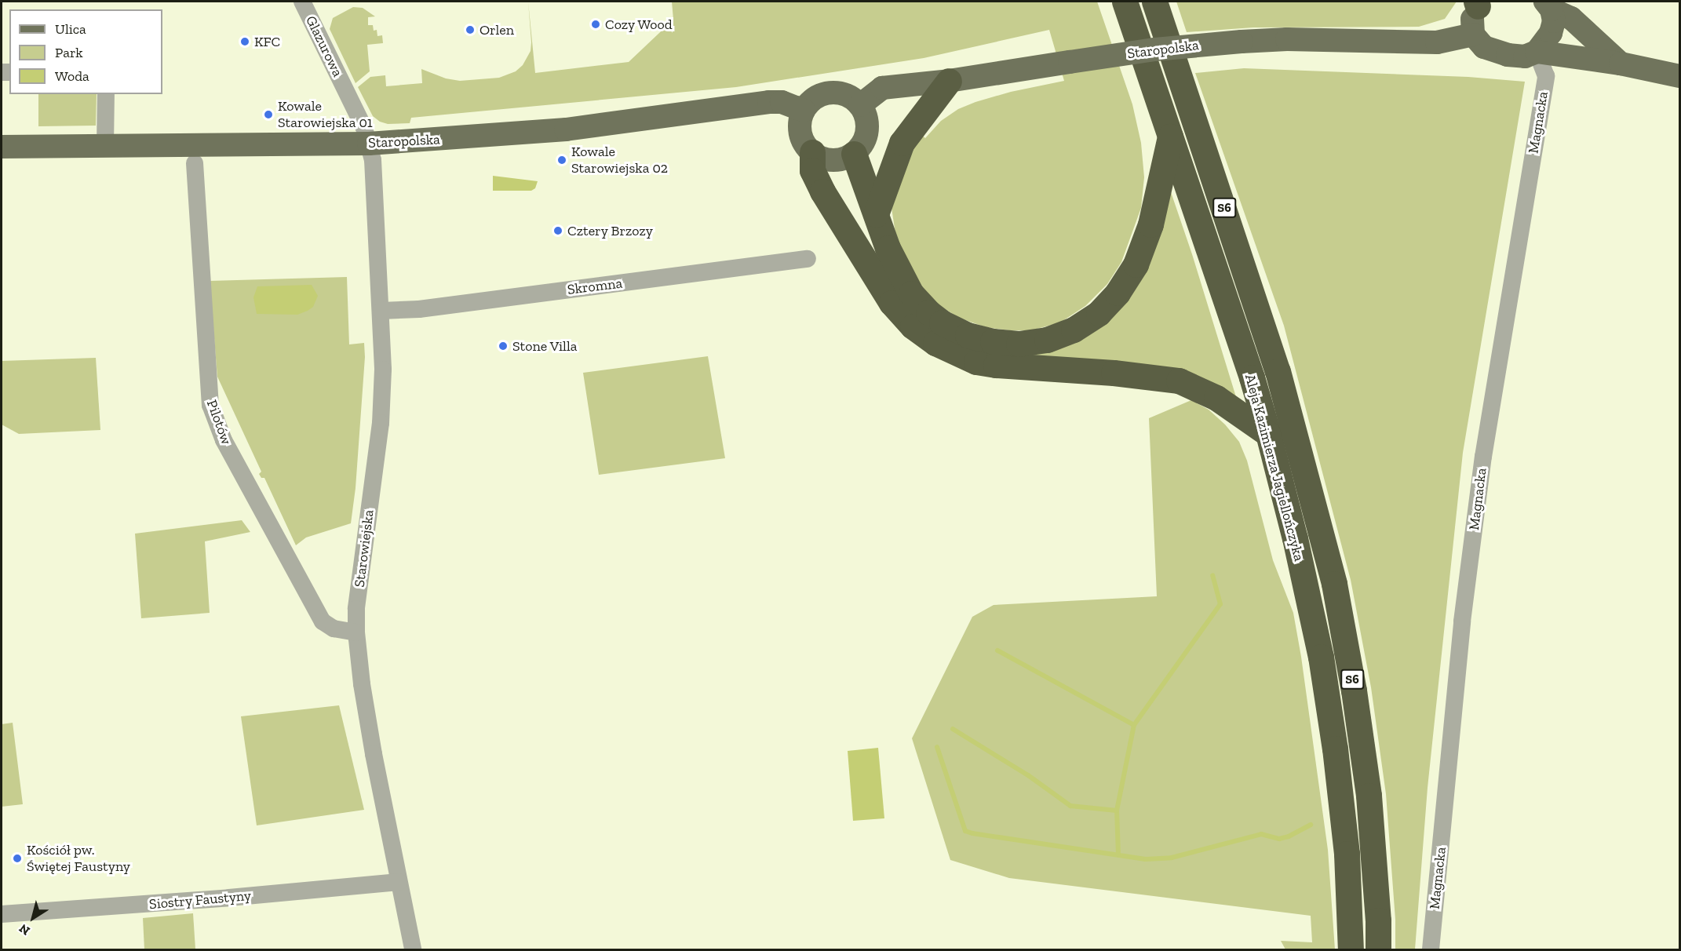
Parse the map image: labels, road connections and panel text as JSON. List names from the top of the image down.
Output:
{
  "streets": {
    "highway": ["S6", "Aleja Kazimierza Jagiellończyka"],
    "main road": ["Staropolska"],
    "street": [
      "Glazurowa",
      "Magnacka",
      "Skromna",
      "Pilotów",
      "Starowiejska",
      "Siostry Faustyny"
    ]
  },
  "crossings": [
    ["Glazurowa", "Staropolska"],
    ["Glazurowa", "Starowiejska"],
    ["Staropolska", "Starowiejska"],
    ["Skromna", "Starowiejska"],
    ["Pilotów", "Starowiejska"],
    ["Starowiejska", "Siostry Faustyny"]
  ],
  "places": [
    "Cozy Wood",
    "Orlen",
    "KFC",
    "Kowale Starowiejska 01",
    "Kowale Starowiejska 02",
    "Cztery Brzozy",
    "Stone Villa",
    "Kościół pw. Świętej Faustyny"
  ],
  "legend": ["Ulica", "Park", "Woda"],
  "north": "bottom left"
}
